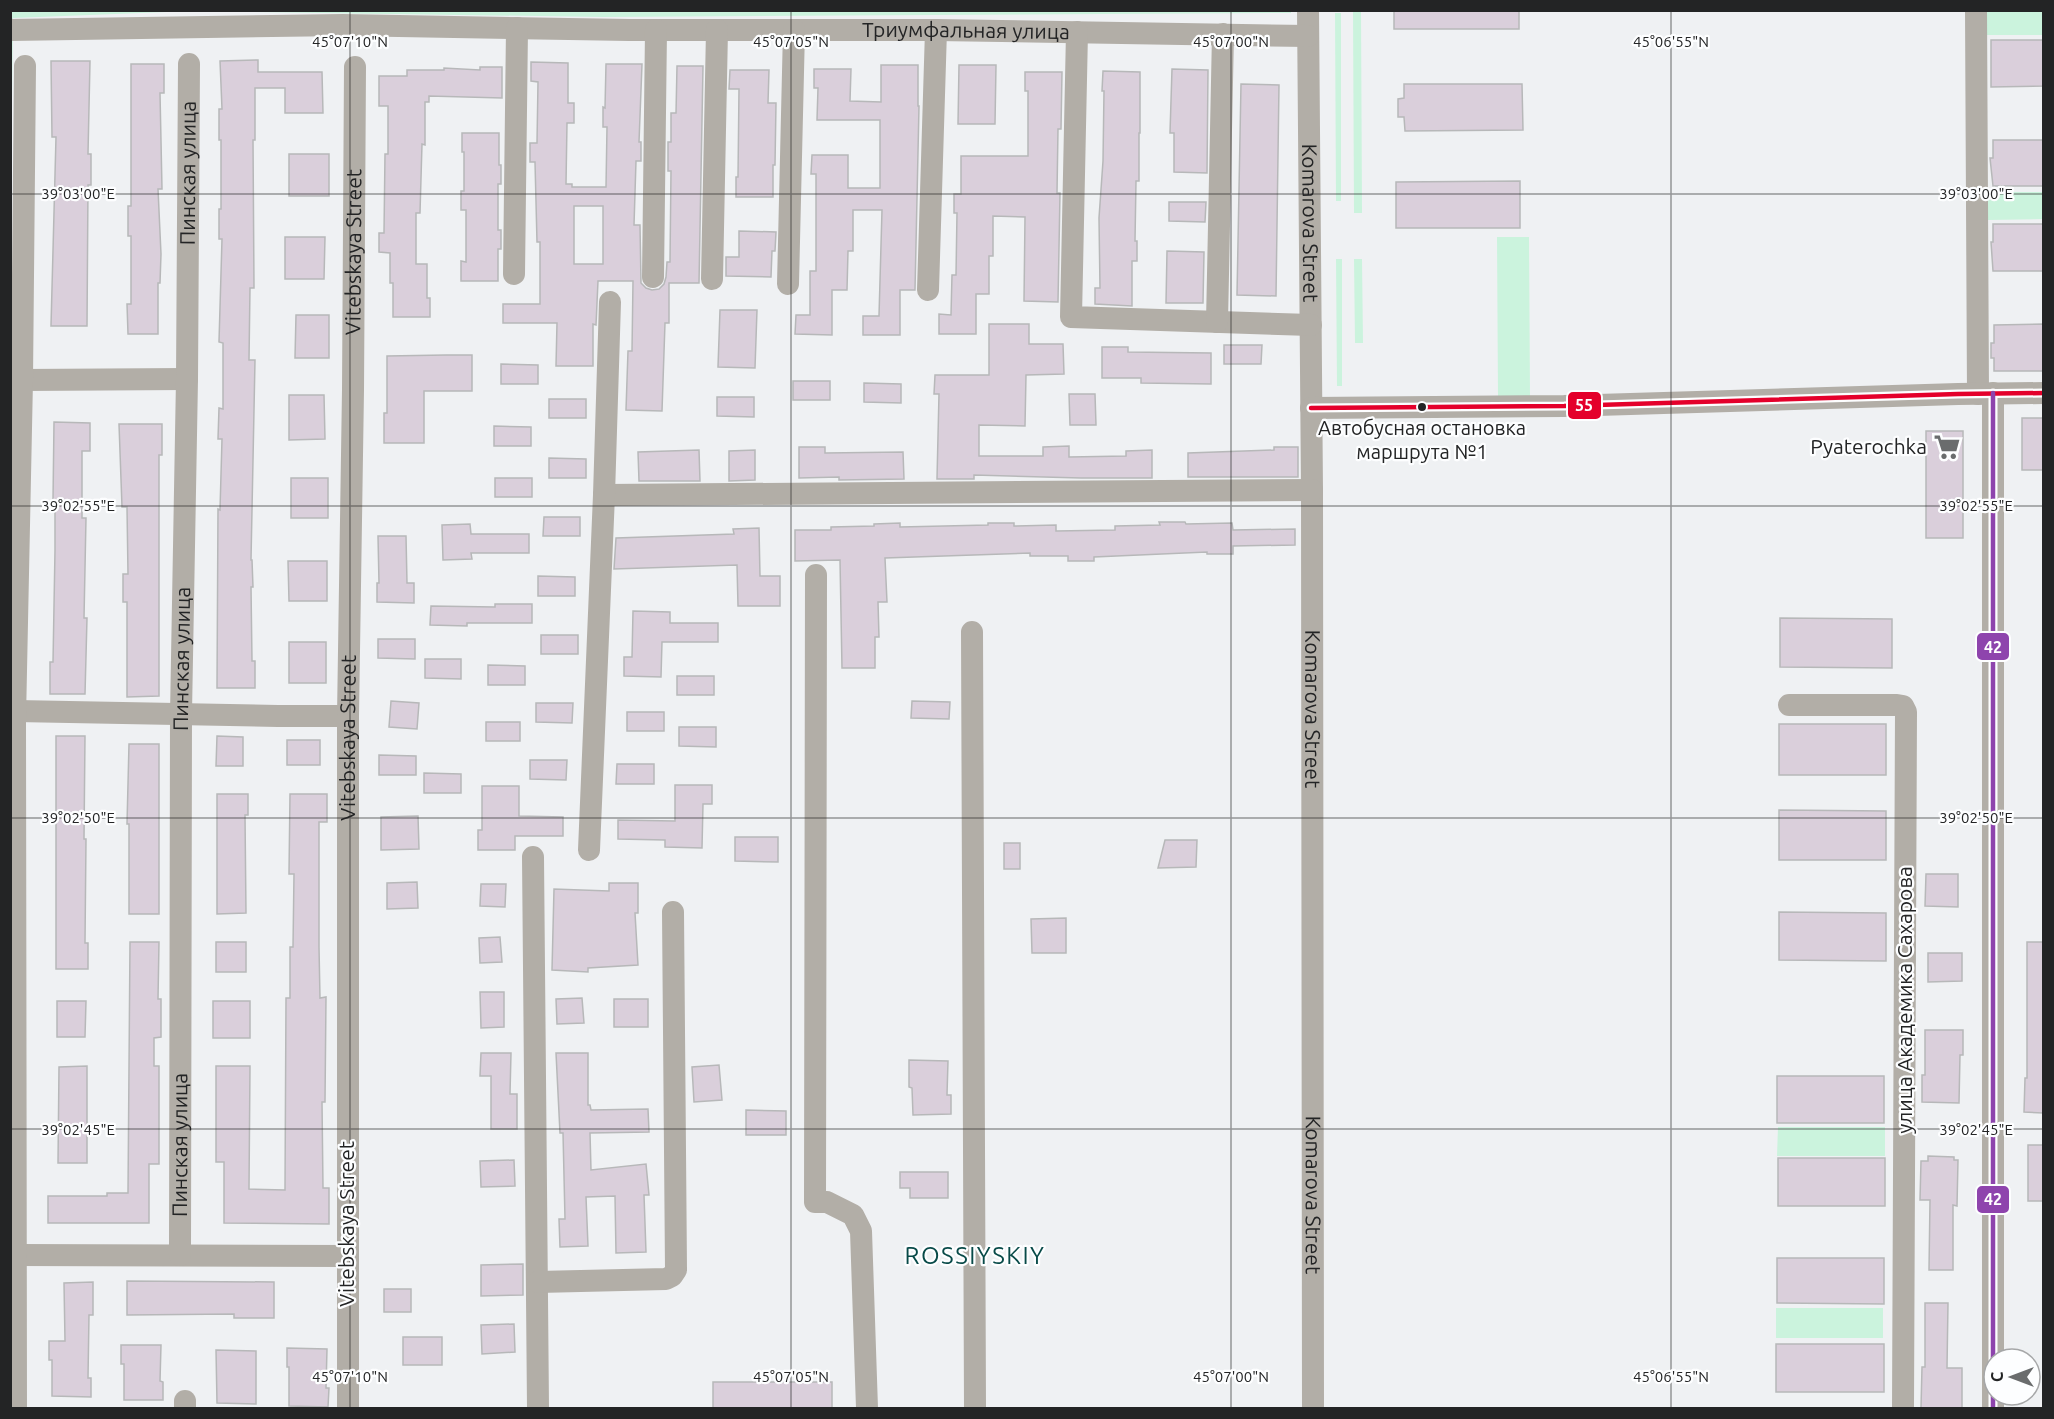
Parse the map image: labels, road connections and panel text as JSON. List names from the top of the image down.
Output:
{
  "streets": {
    "street": [
      "Триумфальная улица",
      "Пинская улица",
      "Komarova Street",
      "Vitebskaya Street",
      "улица Академика Сахарова"
    ]
  },
  "crossings": [
    ["Триумфальная улица", "Komarova Street"]
  ],
  "districts": ["ROSSIYSKIY"],
  "places": {
    "other": ["Автобусная остановка маршрута №1"],
    "supermarket": ["Pyaterochka"]
  },
  "lines": ["transit line 55", "transit line 42"],
  "north": "left",
  "coordinates": [
    "45°07'10\"N",
    "45°07'05\"N",
    "45°07'00\"N",
    "45°06'55\"N",
    "39°03'00\"E",
    "39°02'55\"E",
    "39°02'50\"E",
    "39°02'45\"E"
  ]
}
